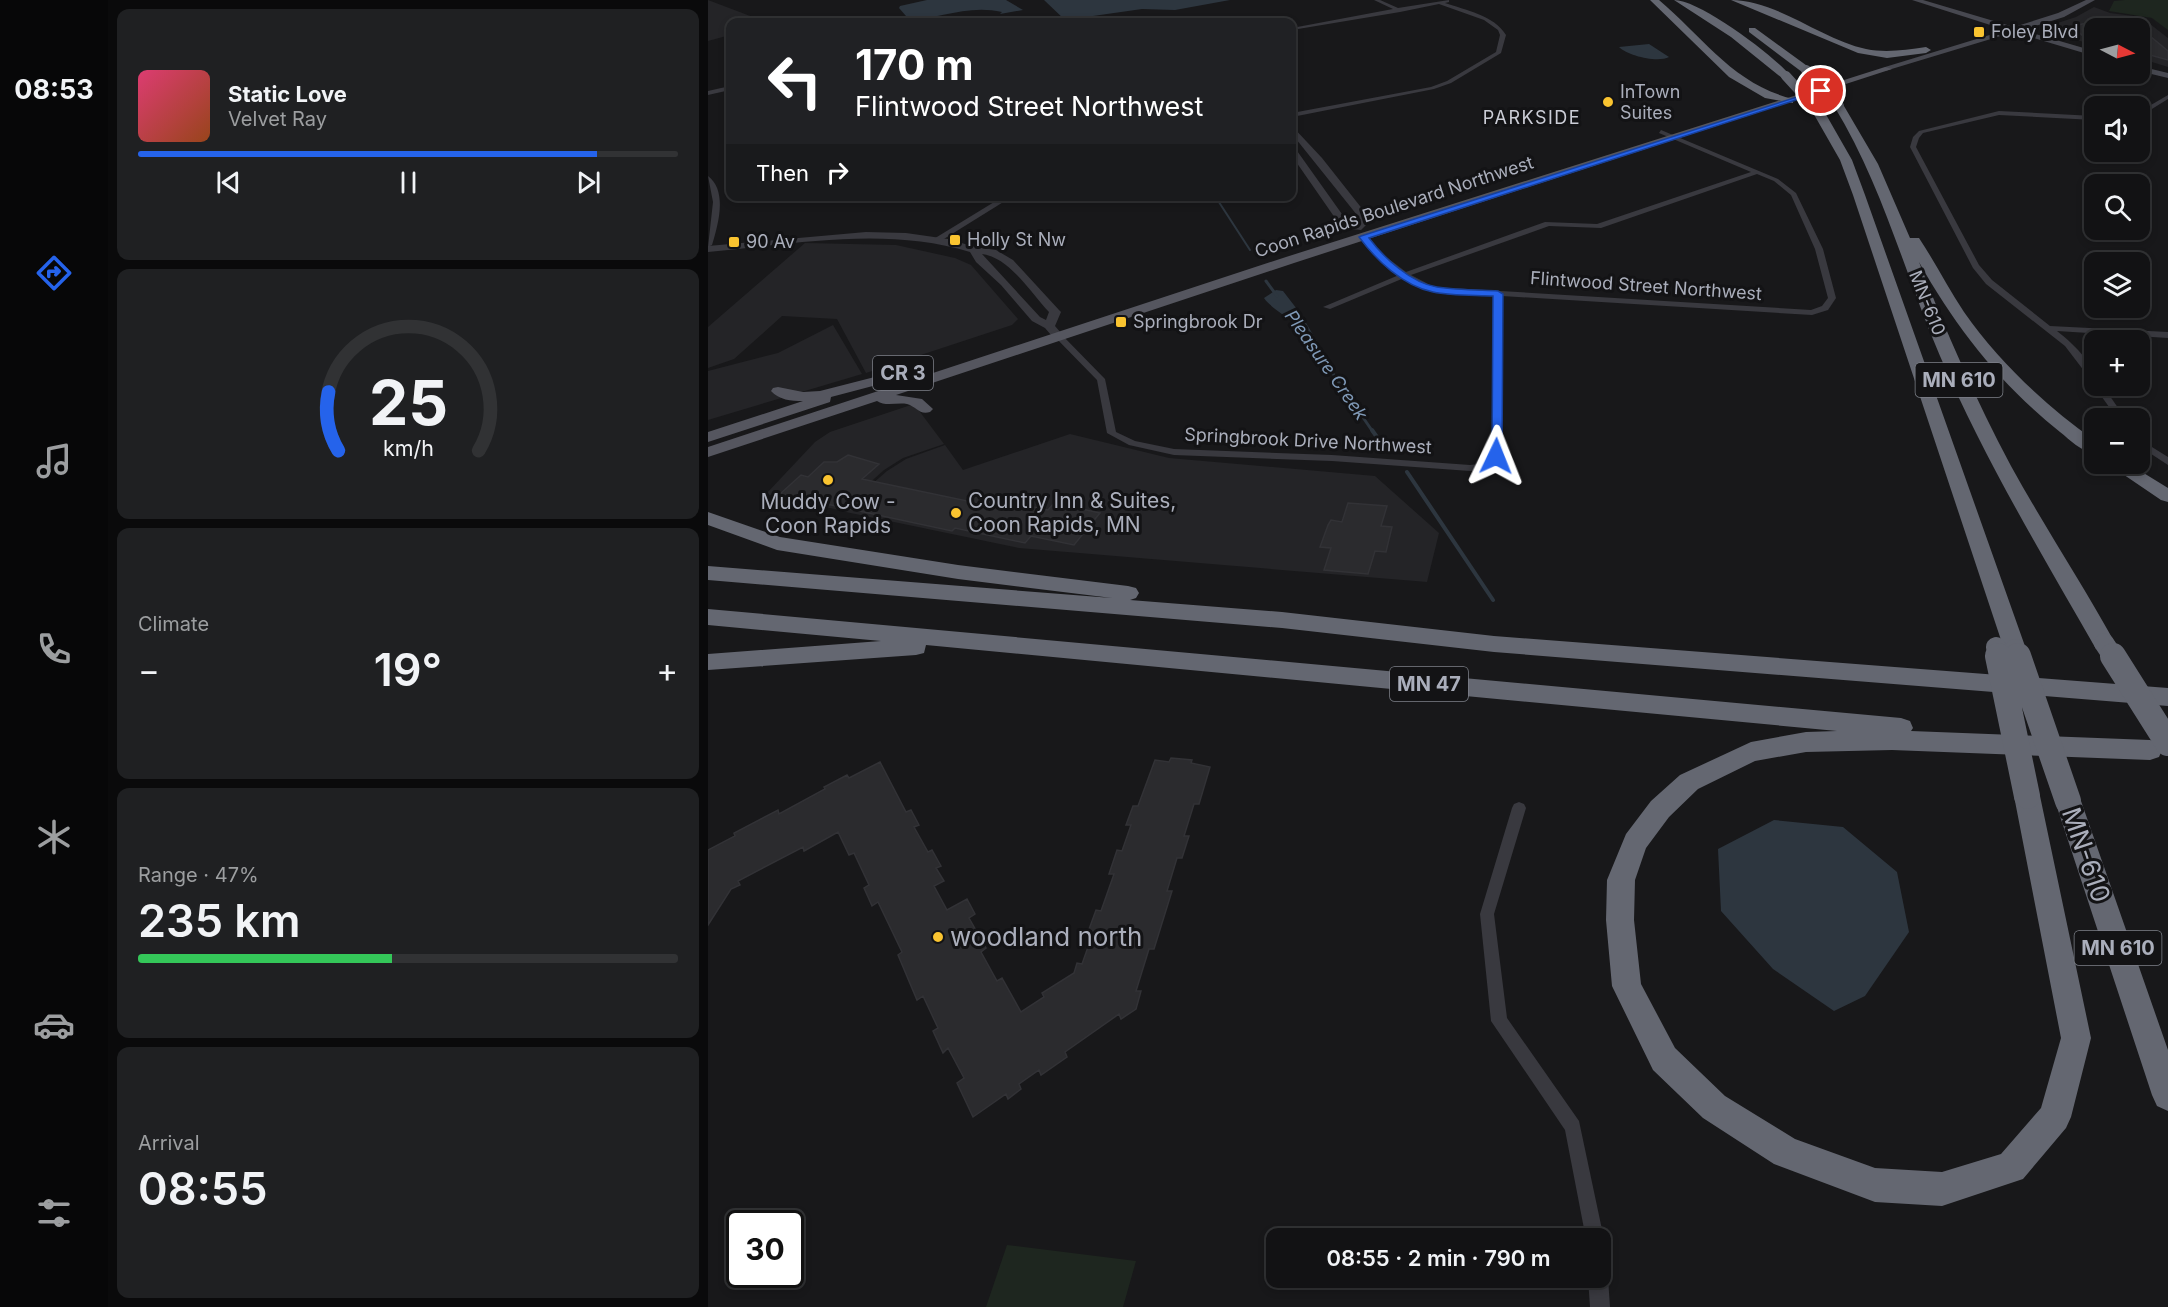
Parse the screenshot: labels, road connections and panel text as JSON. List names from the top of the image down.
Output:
{
  "streets": {
    "highway": ["MN-610", "MN 610", "MN 47"],
    "main road": ["Coon Rapids Boulevard Northwest", "CR 3"],
    "street": ["Flintwood Street Northwest", "Springbrook Drive Northwest"]
  },
  "crossings": [
    ["Coon Rapids Boulevard Northwest", "Flintwood Street Northwest"],
    ["Coon Rapids Boulevard Northwest", "Springbrook Drive Northwest"],
    ["Flintwood Street Northwest", "Springbrook Drive Northwest"],
    ["MN-610", "MN 47"]
  ],
  "districts": ["PARKSIDE"],
  "water": ["Pleasure Creek"],
  "places": {
    "transit": [
      "Foley Blvd",
      "Holly St Nw",
      "90 Av",
      "Springbrook Dr"
    ],
    "other": [
      "InTown Suites",
      "Muddy Cow - Coon Rapids",
      "Country Inn & Suites, Coon Rapids, MN",
      "woodland north"
    ]
  },
  "north": "right",
  "page": {
    "tabs": "08:53",
    "map_buttons": ["+", "−"],
    "turn": ["170 m", "Flintwood Street Northwest"],
    "song": ["Static Love", "Velvet Ray"],
    "then": "Then",
    "tile": [
      "Climate",
      ["Range · 47%", "235 km"],
      ["Arrival", "08:55"]
    ],
    "heat": ["−", "19°", "+"],
    "limit": "30",
    "trip": "08:55 · 2 min · 790 m",
    "gauge": ["25", "km/h"]
  }
}
